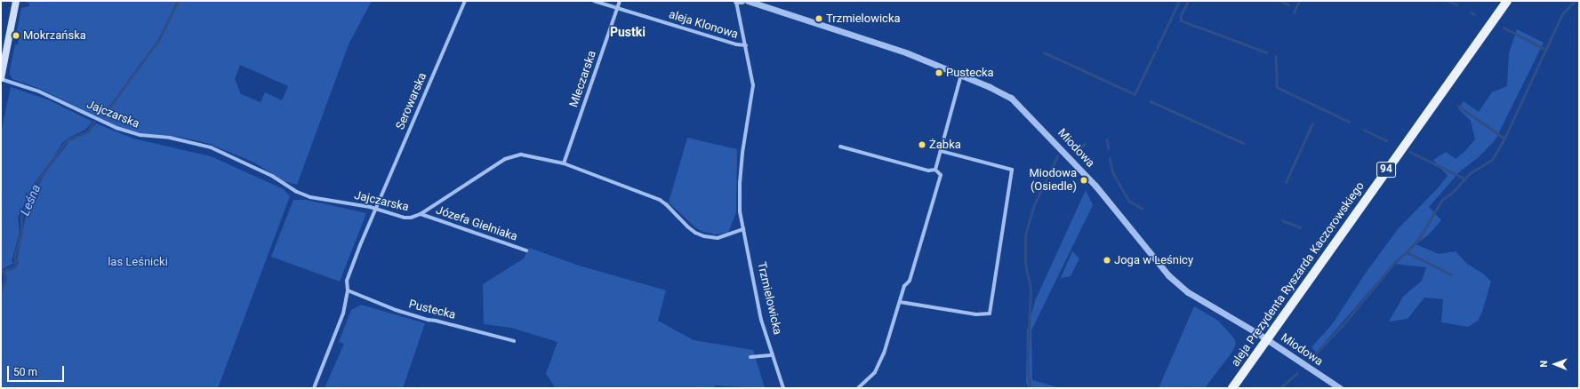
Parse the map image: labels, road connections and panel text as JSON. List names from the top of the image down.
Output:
{
  "streets": {
    "main road": ["94", "aleja Prezydenta Ryszarda Kaczorowskiego"],
    "street": [
      "aleja Klonowa",
      "Mleczarska",
      "Serowarska",
      "Jajczarska",
      "Miodowa",
      "Józefa Gielniaka",
      "Trzmielowicka",
      "Pustecka"
    ]
  },
  "crossings": [
    ["aleja Klonowa", "Mleczarska"],
    ["aleja Klonowa", "Trzmielowicka"],
    ["Mleczarska", "Jajczarska"],
    ["Serowarska", "Jajczarska"],
    ["Serowarska", "Pustecka"],
    ["Jajczarska", "Józefa Gielniaka"],
    ["Jajczarska", "Trzmielowicka"],
    ["Miodowa", "aleja Prezydenta Ryszarda Kaczorowskiego"]
  ],
  "districts": ["Pustki"],
  "water": ["Leśna"],
  "parks": ["las Leśnicki"],
  "places": [
    "Trzmielowicka",
    "Mokrzańska",
    "Pustecka",
    "Żabka",
    "Miodowa (Osiedle)",
    "Joga w Leśnicy"
  ],
  "scale_bar": "50 m",
  "north": "left"
}
